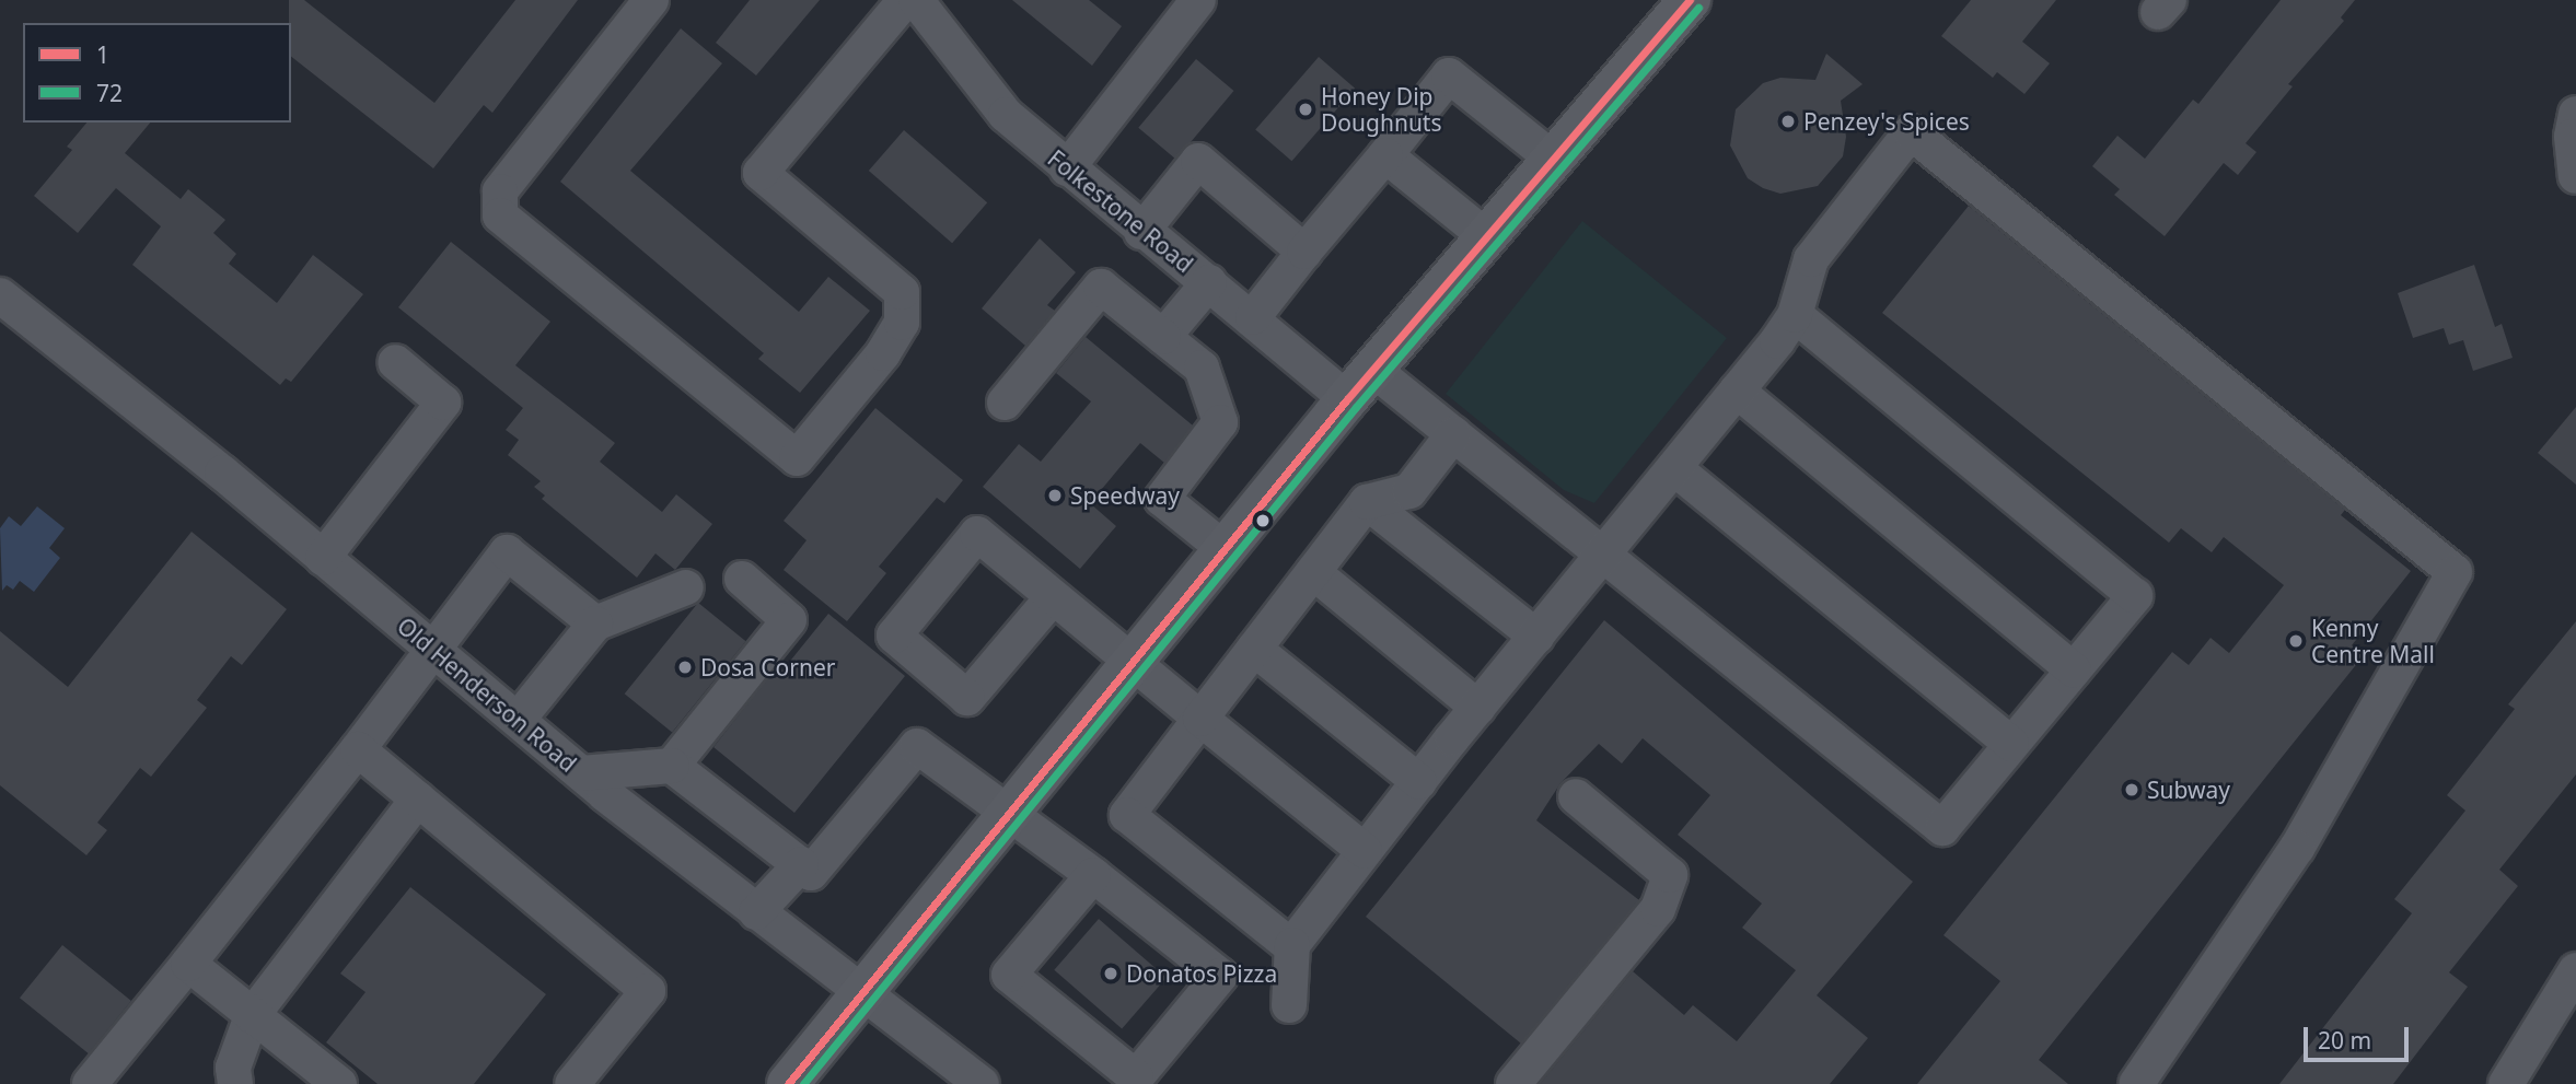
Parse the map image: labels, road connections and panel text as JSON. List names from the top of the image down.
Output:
{
  "streets": {
    "street": ["Folkestone Road", "Old Henderson Road"]
  },
  "places": [
    "Honey Dip Doughnuts",
    "Penzey's Spices",
    "Speedway",
    "Kenny Centre Mall",
    "Dosa Corner",
    "Subway",
    "Donatos Pizza"
  ],
  "lines": ["transit line 1", "transit line 72"],
  "legend": ["1", "72"],
  "scale_bar": "20 m"
}
